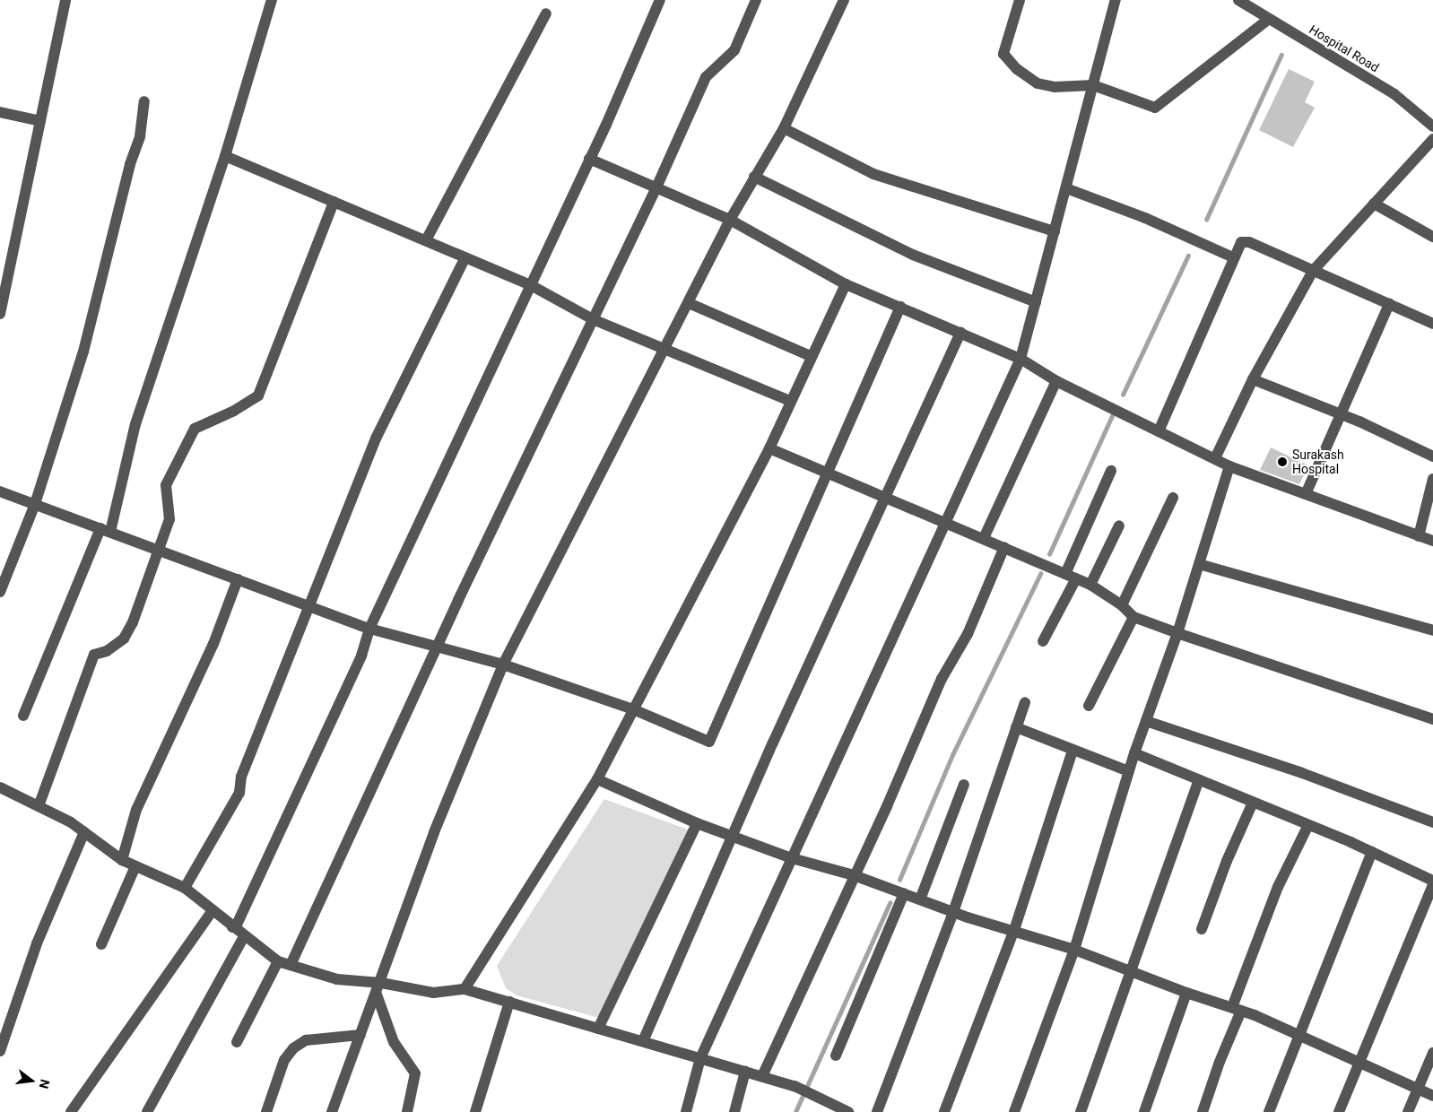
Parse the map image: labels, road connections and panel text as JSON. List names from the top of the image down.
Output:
{
  "streets": {
    "street": ["Hospital Road"]
  },
  "places": ["Surakash Hospital"],
  "north": "right"
}
